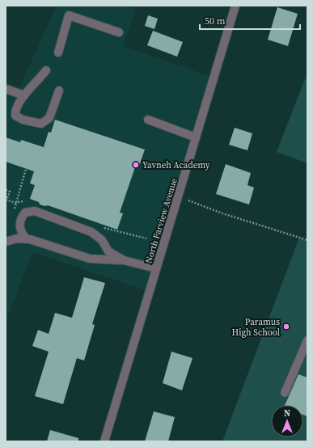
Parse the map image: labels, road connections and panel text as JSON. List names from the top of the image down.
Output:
{
  "streets": {
    "street": ["North Farview Avenue"]
  },
  "places": ["Yavneh Academy", "Paramus High School"],
  "scale_bar": "50 m",
  "north": "top"
}
